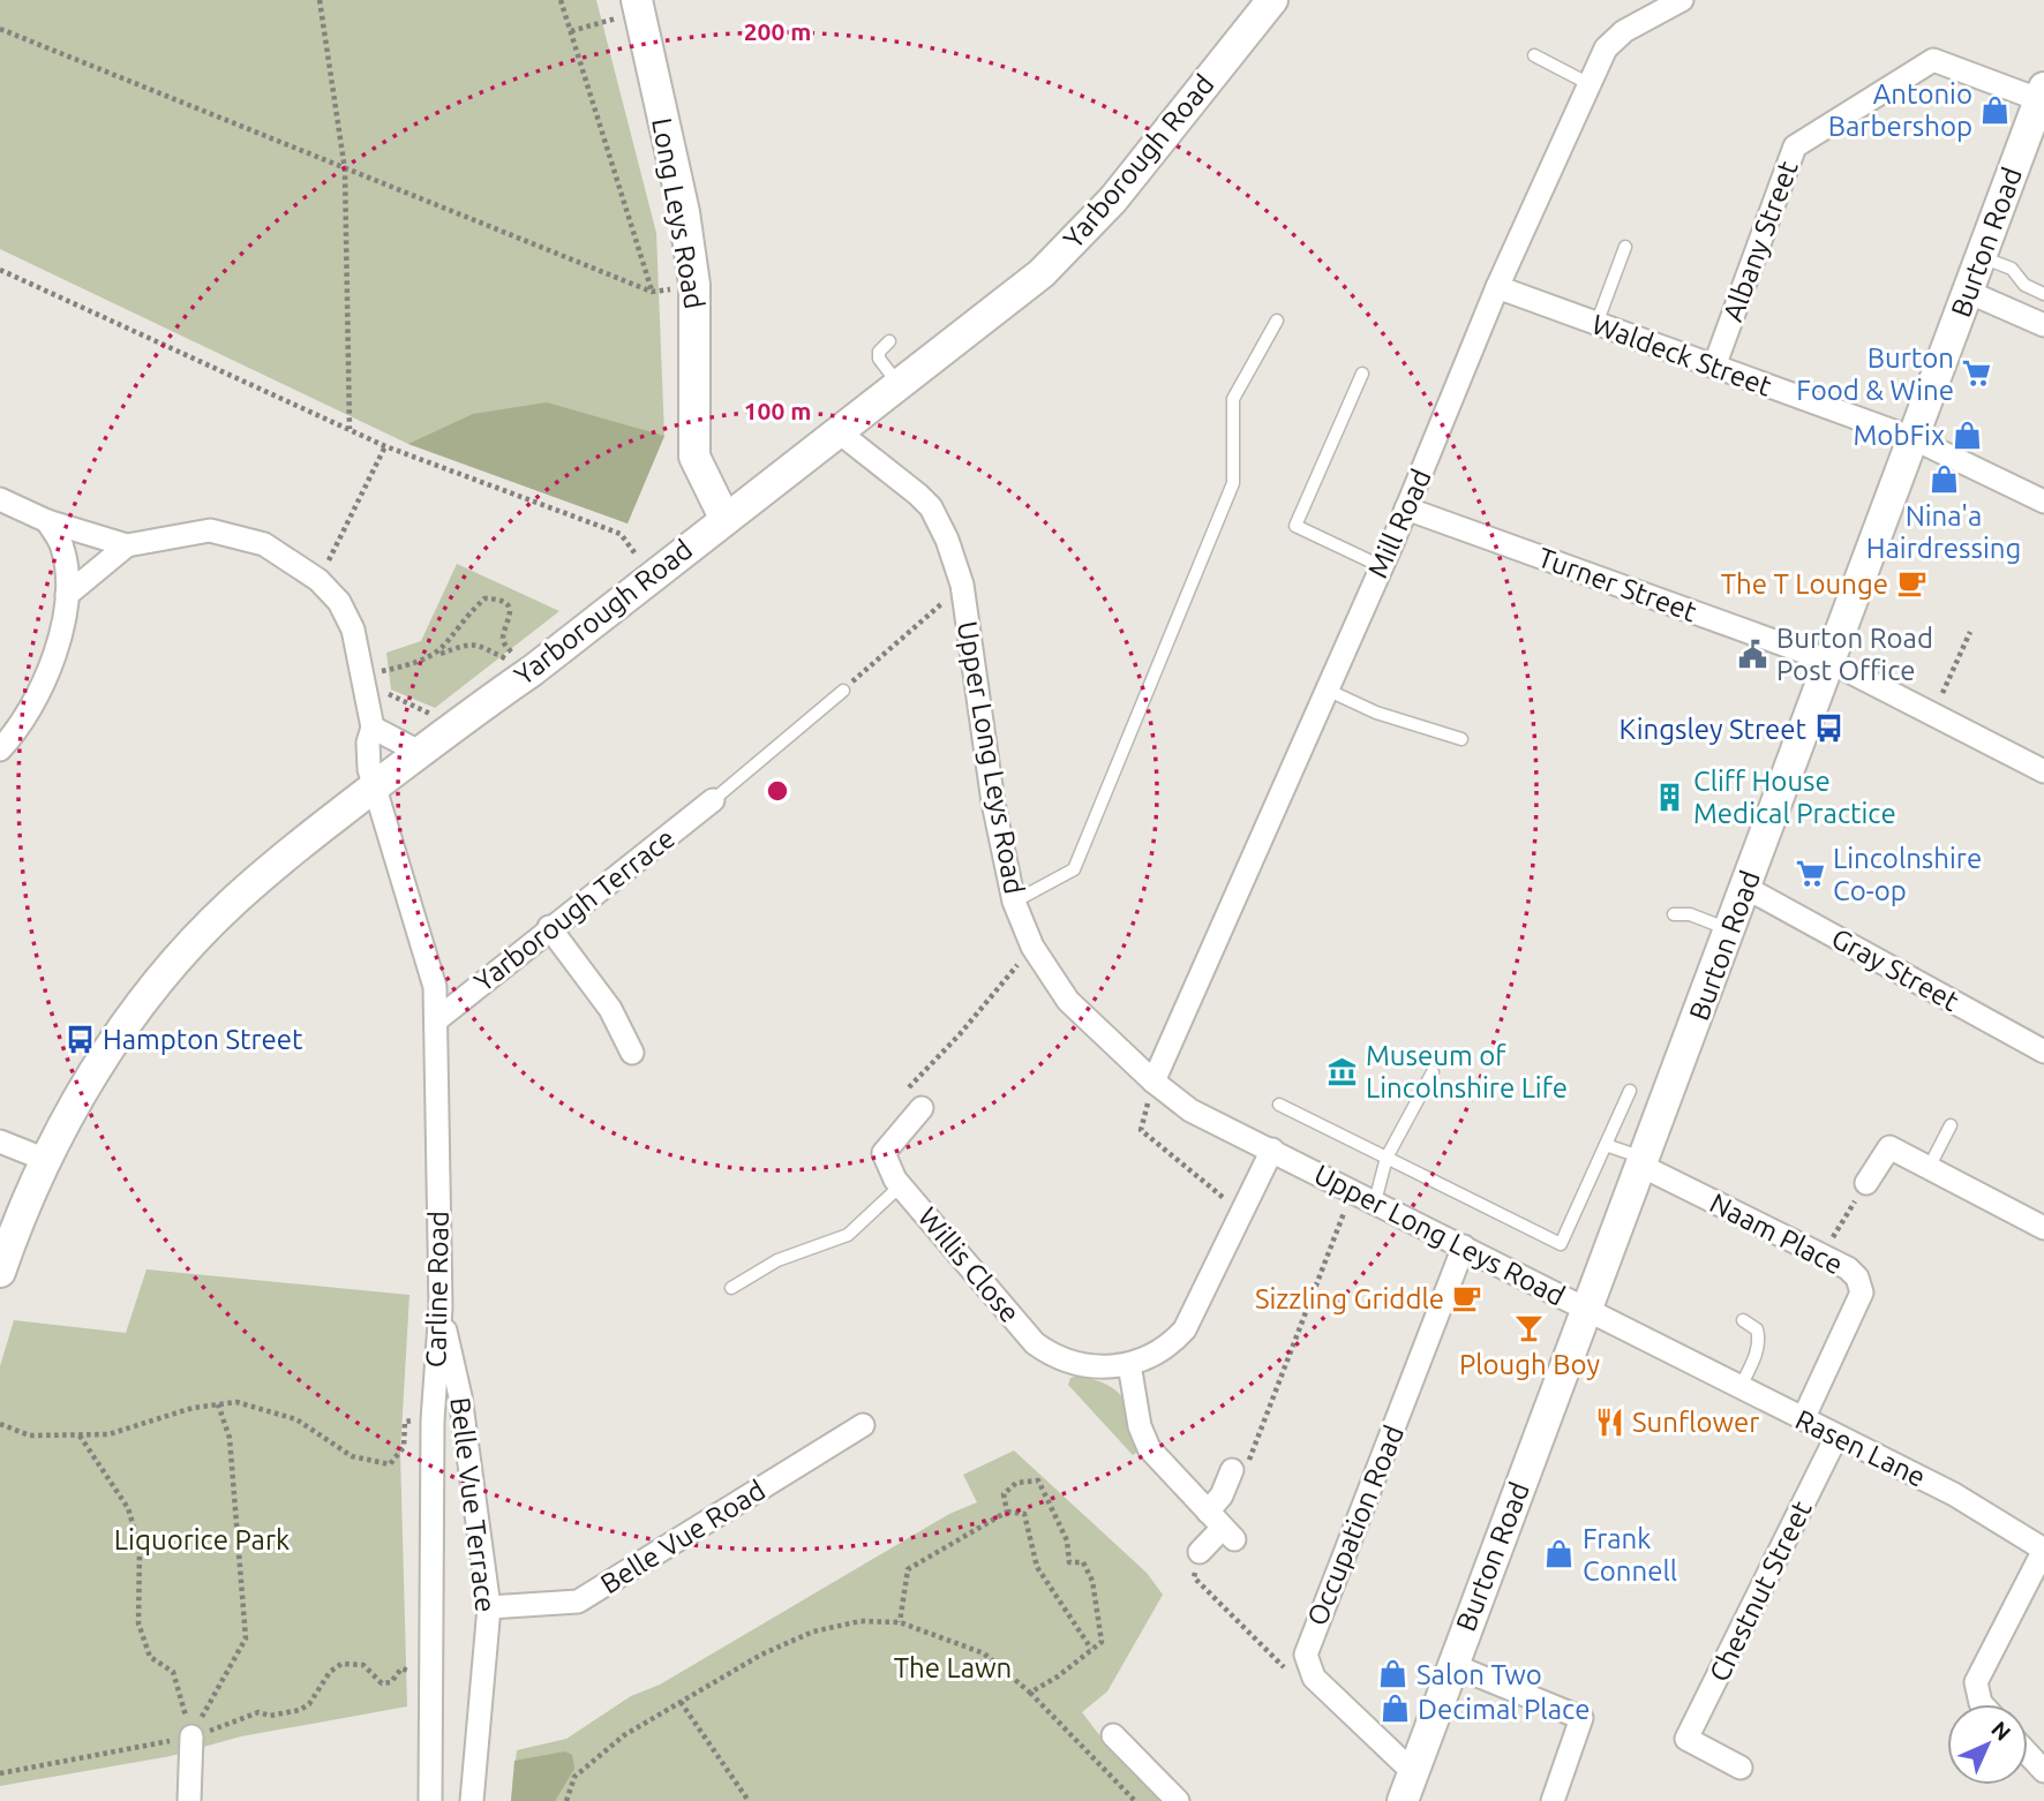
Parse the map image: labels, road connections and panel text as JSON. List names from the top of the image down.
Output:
{
  "streets": {
    "street": [
      "Yarborough Road",
      "Long Leys Road",
      "Albany Street",
      "Burton Road",
      "Waldeck Street",
      "Mill Road",
      "Turner Street",
      "Upper Long Leys Road",
      "Yarborough Terrace",
      "Gray Street",
      "Naam Place",
      "Willis Close",
      "Carline Road",
      "Rasen Lane",
      "Belle Vue Terrace",
      "Occupation Road",
      "Belle Vue Road",
      "Chestnut Street"
    ]
  },
  "crossings": [
    ["Yarborough Road", "Long Leys Road"],
    ["Yarborough Road", "Upper Long Leys Road"],
    ["Yarborough Road", "Carline Road"],
    ["Albany Street", "Burton Road"],
    ["Albany Street", "Waldeck Street"],
    ["Burton Road", "Waldeck Street"],
    ["Burton Road", "Turner Street"],
    ["Burton Road", "Upper Long Leys Road"],
    ["Burton Road", "Gray Street"],
    ["Burton Road", "Naam Place"],
    ["Burton Road", "Rasen Lane"],
    ["Burton Road", "Occupation Road"],
    ["Waldeck Street", "Mill Road"],
    ["Mill Road", "Turner Street"],
    ["Mill Road", "Upper Long Leys Road"],
    ["Upper Long Leys Road", "Willis Close"],
    ["Upper Long Leys Road", "Rasen Lane"],
    ["Upper Long Leys Road", "Occupation Road"],
    ["Yarborough Terrace", "Carline Road"],
    ["Naam Place", "Rasen Lane"],
    ["Carline Road", "Belle Vue Terrace"],
    ["Rasen Lane", "Chestnut Street"],
    ["Belle Vue Terrace", "Belle Vue Road"]
  ],
  "parks": ["Liquorice Park", "The Lawn"],
  "places": {
    "shop": [
      "Antonio Barbershop",
      "MobFix",
      "Nina'a Hairdressing",
      "Frank Connell",
      "Salon Two",
      "Decimal Place"
    ],
    "supermarket": ["Burton Food & Wine", "Lincolnshire Co-op"],
    "cafe": ["The T Lounge", "Sizzling Griddle"],
    "public building": ["Burton Road Post Office"],
    "bus stop": ["Kingsley Street", "Hampton Street"],
    "building": ["Cliff House Medical Practice"],
    "museum": ["Museum of Lincolnshire Life"],
    "bar": ["Plough Boy"],
    "restaurant": ["Sunflower"]
  },
  "north": "top right",
  "rings": ["200 m", "100 m"]
}
